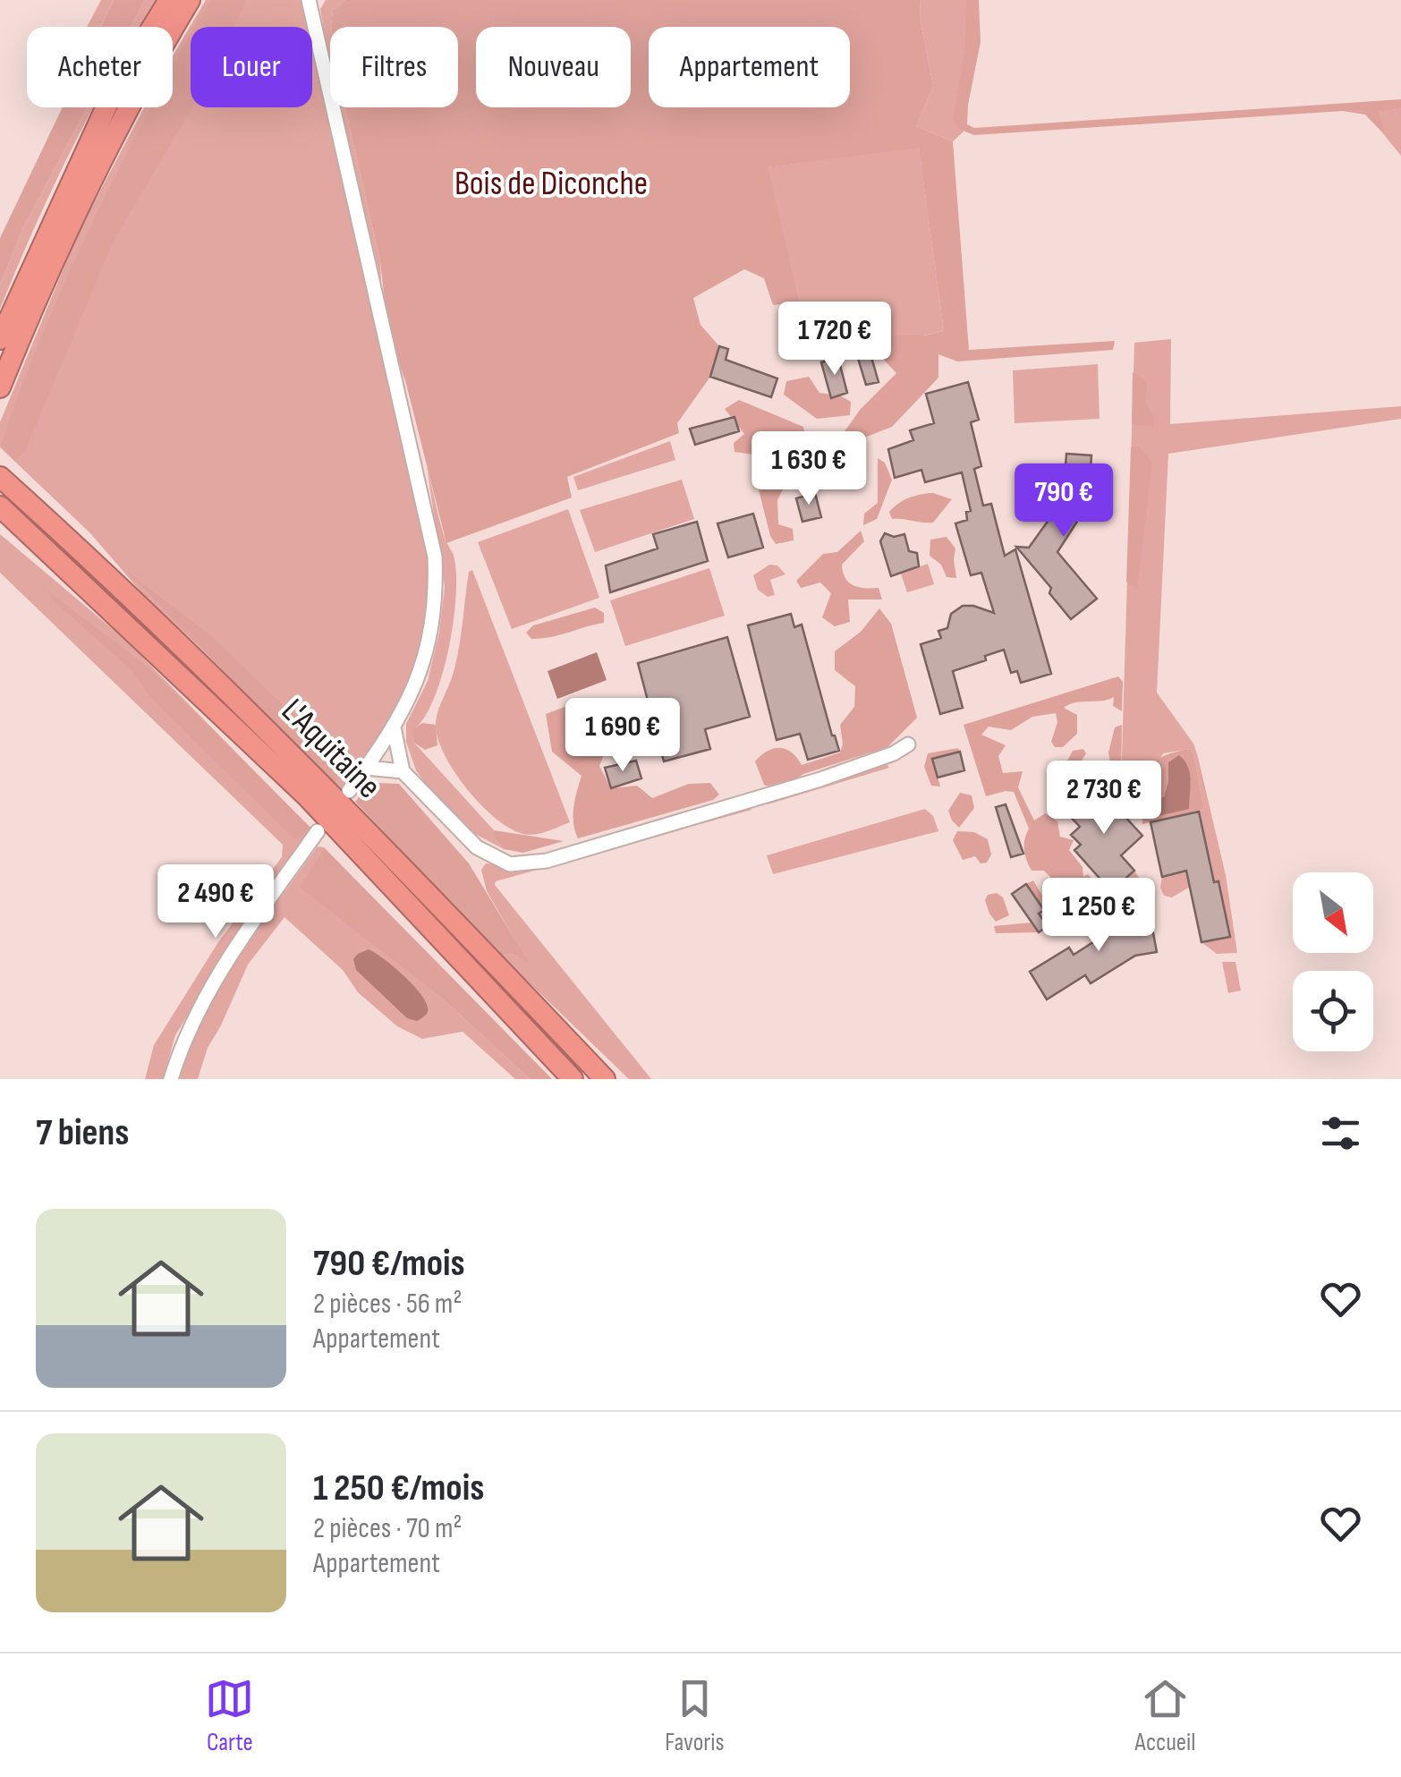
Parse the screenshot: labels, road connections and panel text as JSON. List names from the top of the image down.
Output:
{
  "streets": {
    "highway": ["L'Aquitaine"]
  },
  "parks": ["Bois de Diconche"],
  "north": "bottom right",
  "page": {
    "chip": [
      "Acheter",
      "Louer",
      "Filtres",
      "Nouveau",
      "Appartement"
    ],
    "price": [
      "1 720 €",
      "1 630 €",
      "790 €",
      "1 690 €",
      "2 730 €",
      "2 490 €",
      "1 250 €"
    ],
    "heading": "7 biens",
    "list": [
      {
        "name": "790 €/mois",
        "note": "2 pièces · 56 m² · Appartement"
      },
      {
        "name": "1 250 €/mois",
        "note": "2 pièces · 70 m² · Appartement"
      }
    ],
    "tabs": ["Carte", "Favoris", "Accueil"]
  }
}
